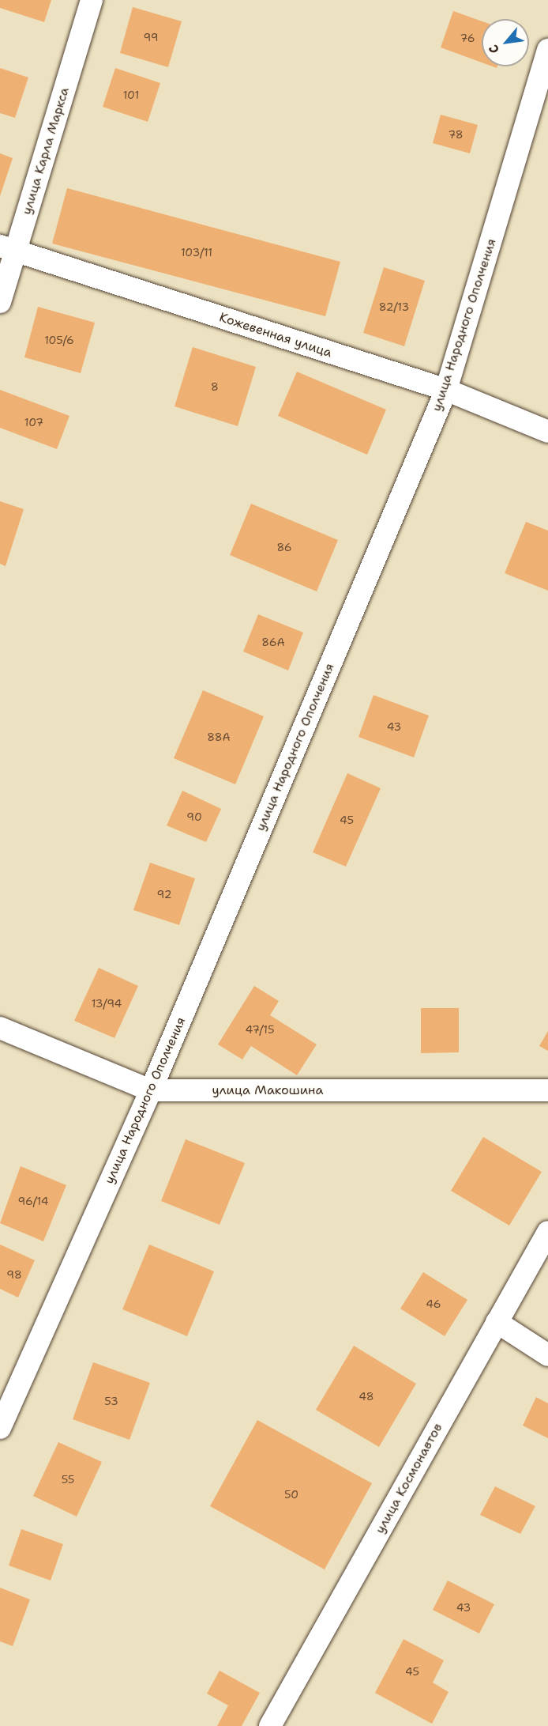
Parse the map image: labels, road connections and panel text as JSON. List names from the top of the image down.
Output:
{
  "streets": {
    "street": [
      "улица Карла Маркса",
      "улица Народного Ополчения",
      "Кожевенная улица",
      "улица Макошина",
      "улица Космонавтов"
    ]
  },
  "crossings": [
    ["улица Карла Маркса", "Кожевенная улица"],
    ["улица Народного Ополчения", "Кожевенная улица"],
    ["улица Народного Ополчения", "улица Макошина"]
  ],
  "house_numbers": [
    "99",
    "76",
    "101",
    "78",
    "103/11",
    "82/13",
    "105/6",
    "8",
    "107",
    "86",
    "86А",
    "43",
    "88А",
    "90",
    "45",
    "92",
    "13/94",
    "47/15",
    "96/14",
    "98",
    "46",
    "48",
    "53",
    "55",
    "50",
    "43",
    "45"
  ],
  "north": "bottom left"
}
